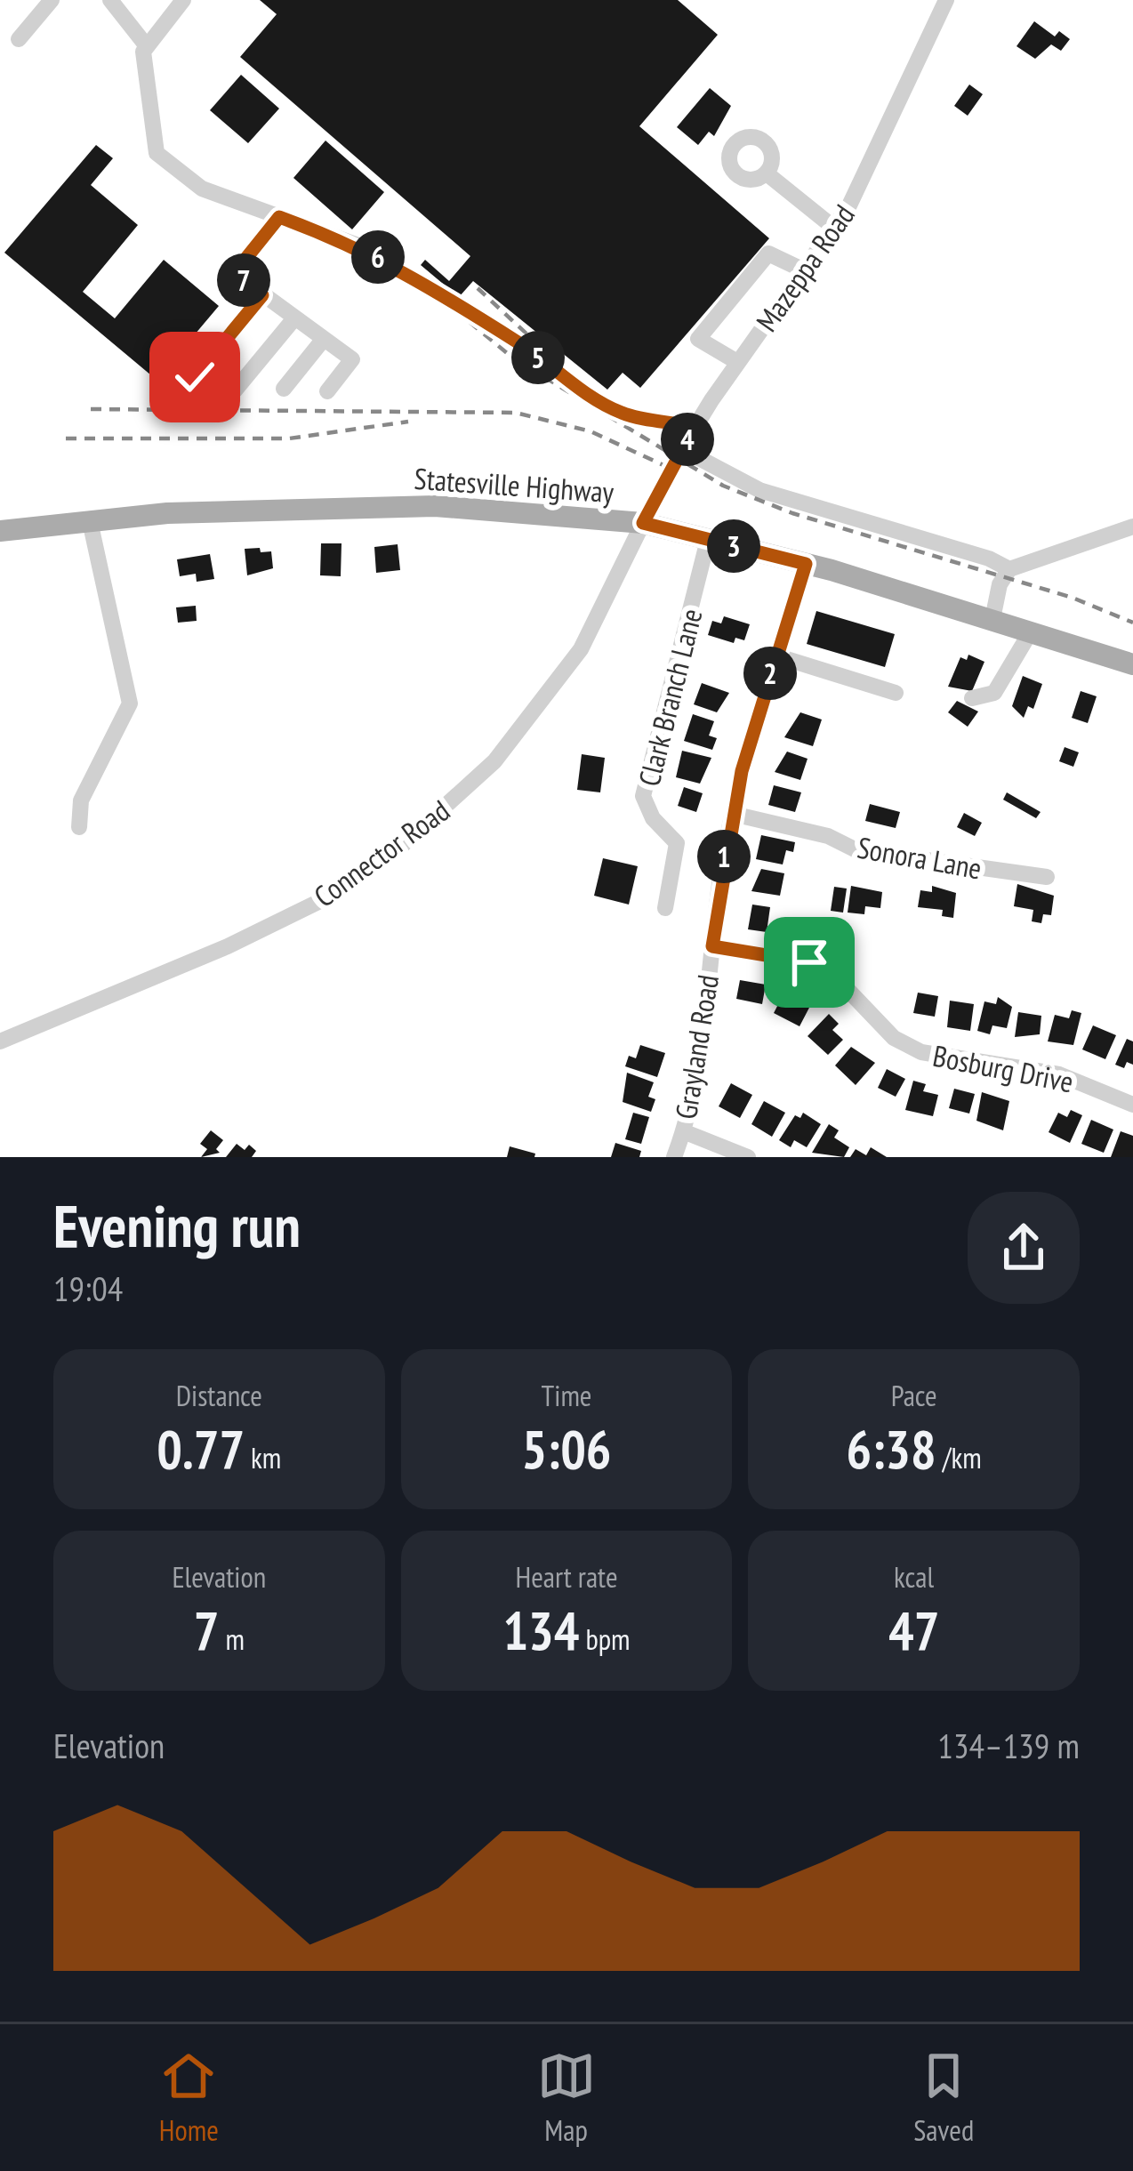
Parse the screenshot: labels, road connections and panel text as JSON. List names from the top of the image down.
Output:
{
  "streets": {
    "main road": ["Statesville Highway"],
    "street": [
      "Mazeppa Road",
      "Clark Branch Lane",
      "Connector Road",
      "Sonora Lane",
      "Grayland Road",
      "Bosburg Drive"
    ]
  },
  "crossings": [
    ["Mazeppa Road", "Statesville Highway"],
    ["Mazeppa Road", "Connector Road"],
    ["Statesville Highway", "Clark Branch Lane"],
    ["Statesville Highway", "Connector Road"],
    ["Statesville Highway", "Grayland Road"],
    ["Sonora Lane", "Grayland Road"],
    ["Grayland Road", "Bosburg Drive"]
  ],
  "page": {
    "pins": [
      "6",
      "7",
      "5",
      "4",
      "3",
      "2",
      "1"
    ],
    "heading": ["Evening run", "19:04"],
    "stats": [
      ["Distance", "0.77 km"],
      ["Time", "5:06"],
      ["Pace", "6:38 /km"],
      ["Elevation", "7 m"],
      ["Heart rate", "134 bpm"],
      ["kcal", "47"]
    ],
    "chart": ["Elevation", "134–139 m"],
    "tabs": ["Home", "Map", "Saved"]
  }
}
